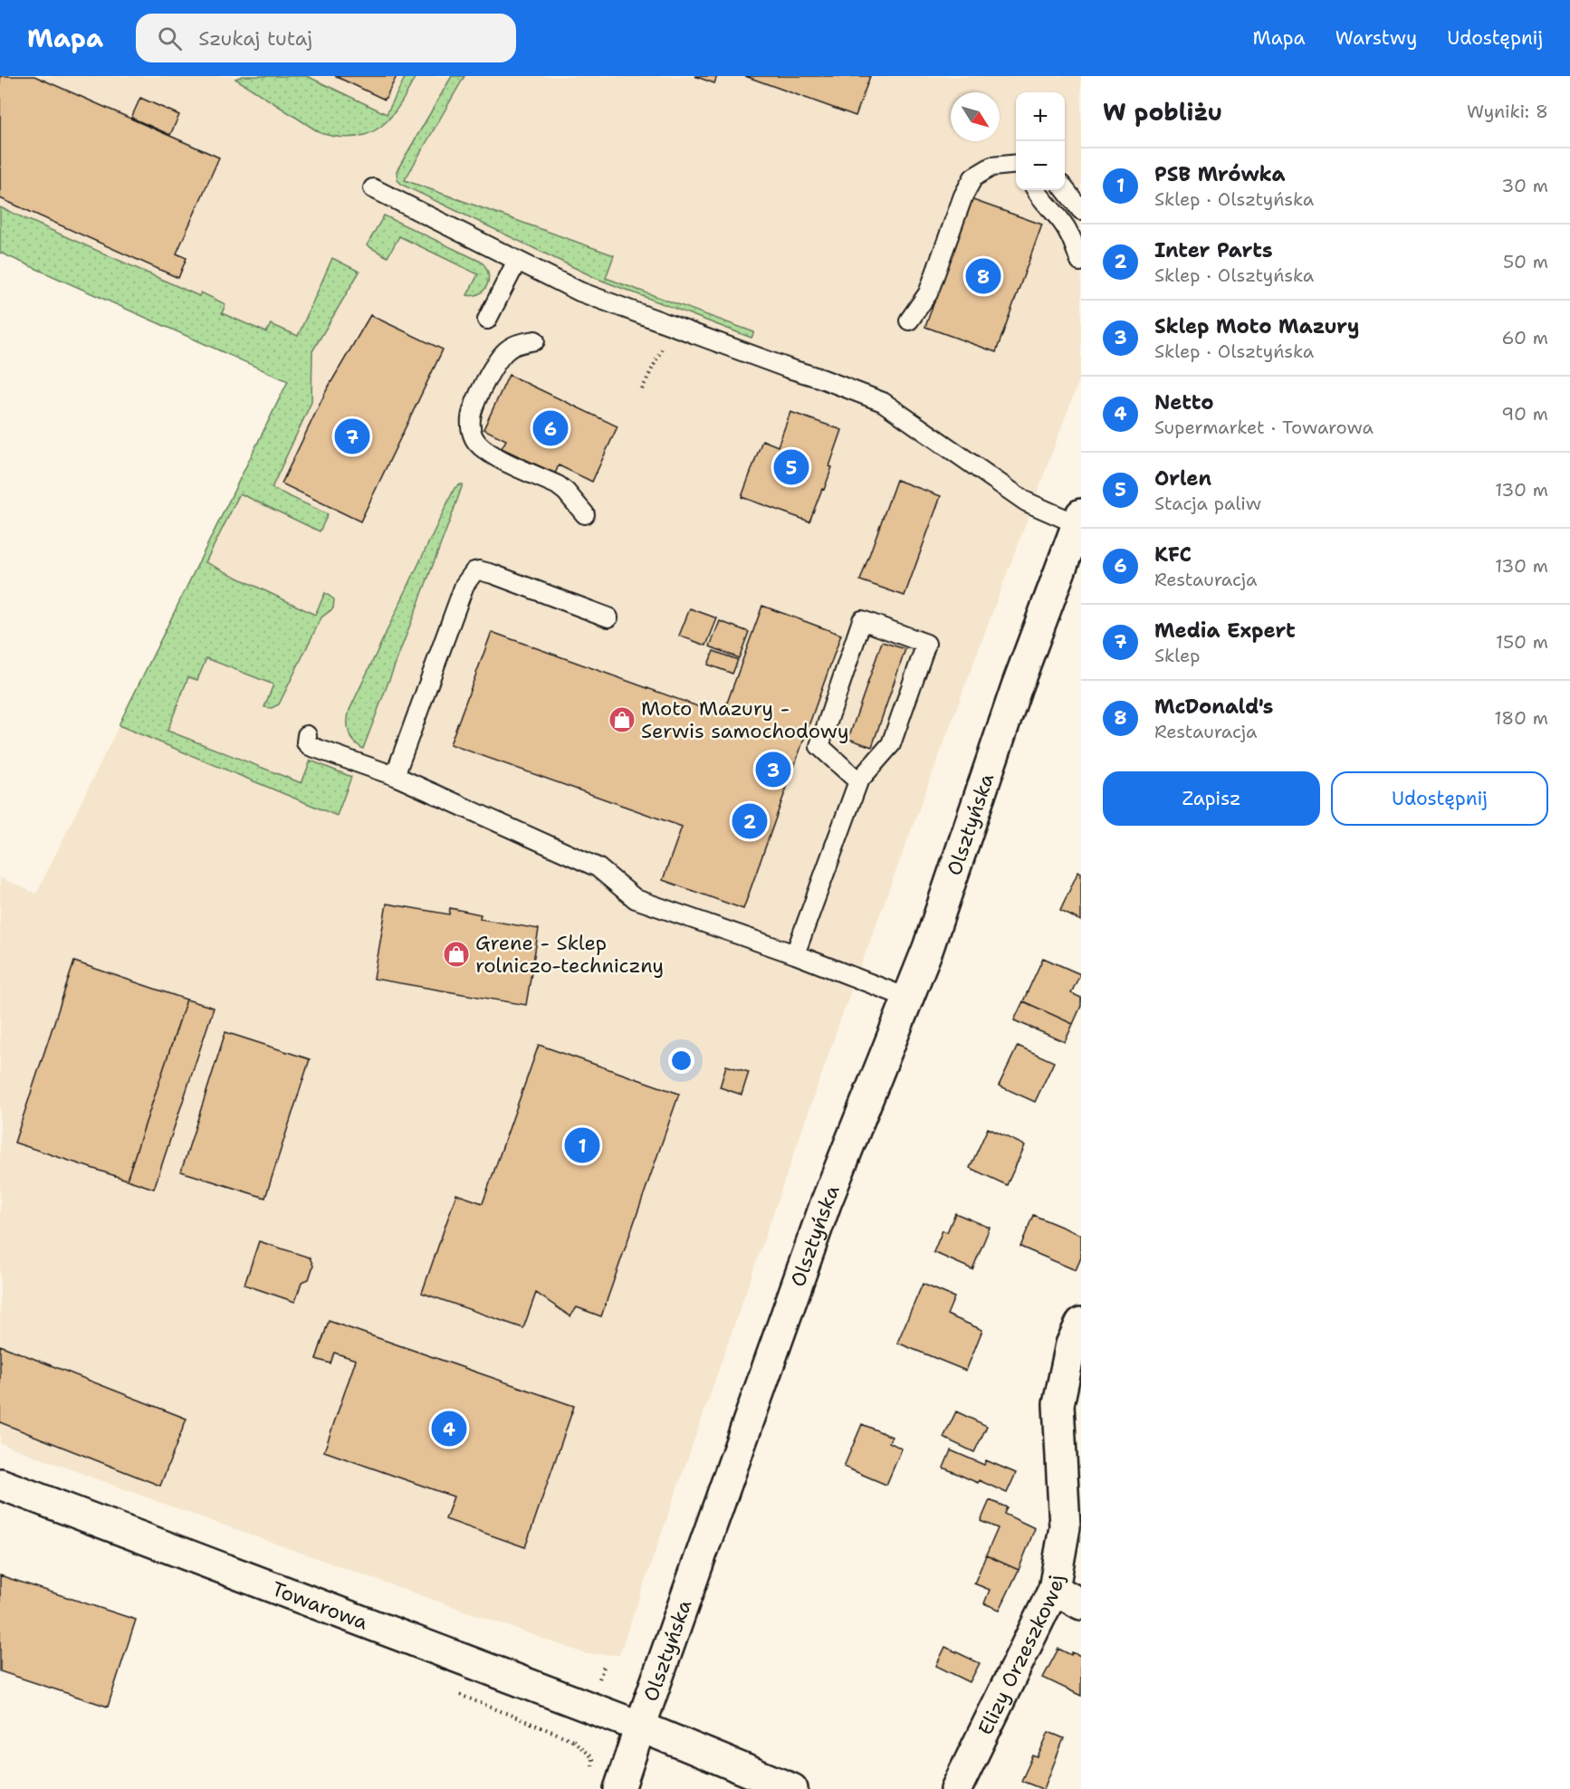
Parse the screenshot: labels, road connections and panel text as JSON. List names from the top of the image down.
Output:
{
  "streets": {
    "street": ["Olsztyńska", "Towarowa", "Elizy Orzeszkowej"]
  },
  "crossings": [
    ["Olsztyńska", "Towarowa"]
  ],
  "places": {
    "shop": ["Moto Mazury - Serwis samochodowy", "Grene - Sklep rolniczo-techniczny"]
  },
  "north": "bottom right",
  "page": {
    "header": "Mapa",
    "search": "Szukaj tutaj",
    "nav": ["Mapa", "Warstwy", "Udostępnij"],
    "heading": ["W pobliżu", "Wyniki: 8"],
    "map_buttons": ["+", "−"],
    "list": [
      {
        "mark": "1",
        "name": "PSB Mrówka",
        "note": "Sklep · Olsztyńska",
        "value": "30 m"
      },
      {
        "mark": "2",
        "name": "Inter Parts",
        "note": "Sklep · Olsztyńska",
        "value": "50 m"
      },
      {
        "mark": "3",
        "name": "Sklep Moto Mazury",
        "note": "Sklep · Olsztyńska",
        "value": "60 m"
      },
      {
        "mark": "4",
        "name": "Netto",
        "note": "Supermarket · Towarowa",
        "value": "90 m"
      },
      {
        "mark": "5",
        "name": "Orlen",
        "note": "Stacja paliw",
        "value": "130 m"
      },
      {
        "mark": "6",
        "name": "KFC",
        "note": "Restauracja",
        "value": "130 m"
      },
      {
        "mark": "7",
        "name": "Media Expert",
        "note": "Sklep",
        "value": "150 m"
      },
      {
        "mark": "8",
        "name": "McDonald's",
        "note": "Restauracja",
        "value": "180 m"
      }
    ],
    "pins": [
      "8",
      "6",
      "7",
      "5",
      "3",
      "2",
      "1",
      "4"
    ],
    "buttons": ["Zapisz", "Udostępnij"]
  }
}
